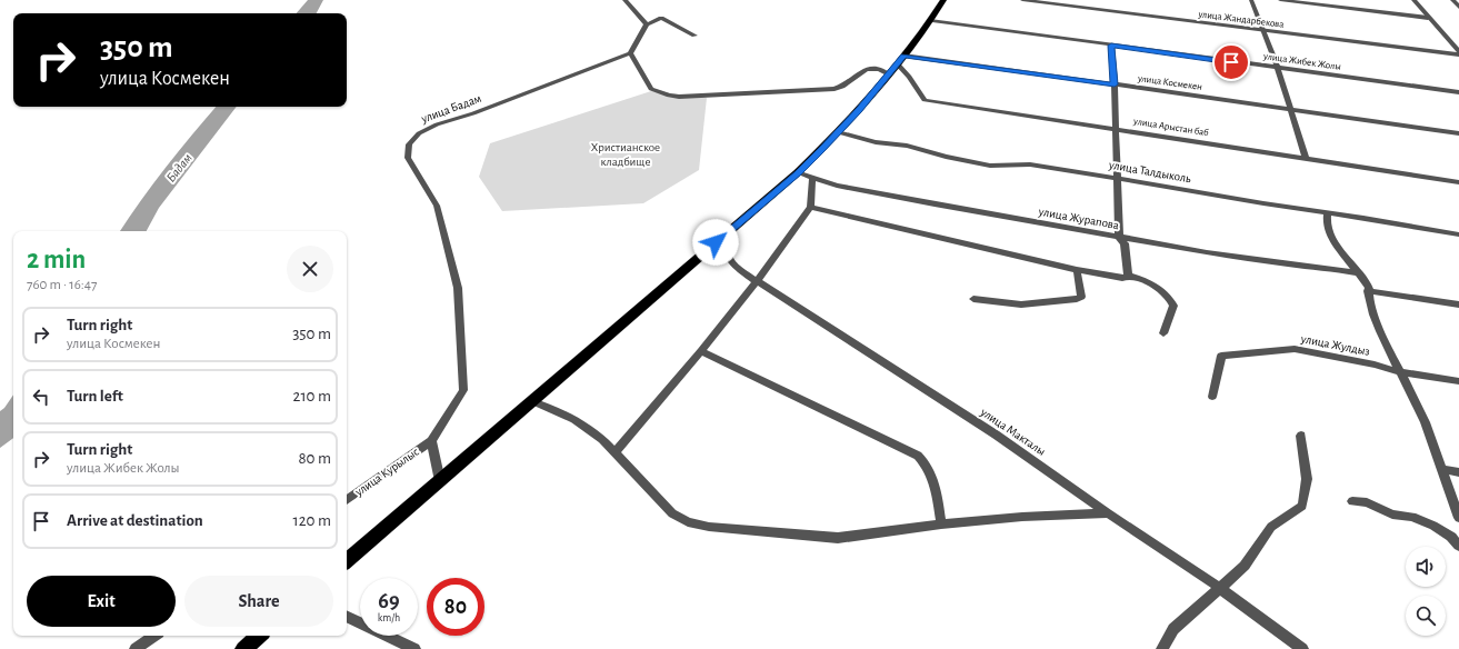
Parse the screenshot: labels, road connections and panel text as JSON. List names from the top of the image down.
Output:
{
  "streets": {
    "street": [
      "улица Жандарбекова",
      "улица Жибек Жолы",
      "улица Космекен",
      "улица Бадам",
      "улица Арыстан баб",
      "улица Талдыколь",
      "улица Журапова",
      "улица Жулдыз",
      "улица Макталы",
      "улица Курылыс"
    ]
  },
  "crossings": [
    ["улица Космекен", "улица Арыстан баб"],
    ["улица Бадам", "улица Курылыс"]
  ],
  "water": ["Бадам"],
  "parks": ["Христианское кладбище"],
  "page": {
    "turn": ["350 m", "улица Космекен"],
    "heading": ["2 min", "760 m · 16:47"],
    "list": [
      {
        "name": "Turn right",
        "note": "улица Космекен",
        "value": "350 m"
      },
      {
        "name": "Turn left",
        "value": "210 m"
      },
      {
        "name": "Turn right",
        "note": "улица Жибек Жолы",
        "value": "80 m"
      },
      {
        "name": "Arrive at destination",
        "value": "120 m"
      }
    ],
    "buttons": ["Exit", "Share"],
    "speed": "69 km/h",
    "limit": "80"
  }
}
